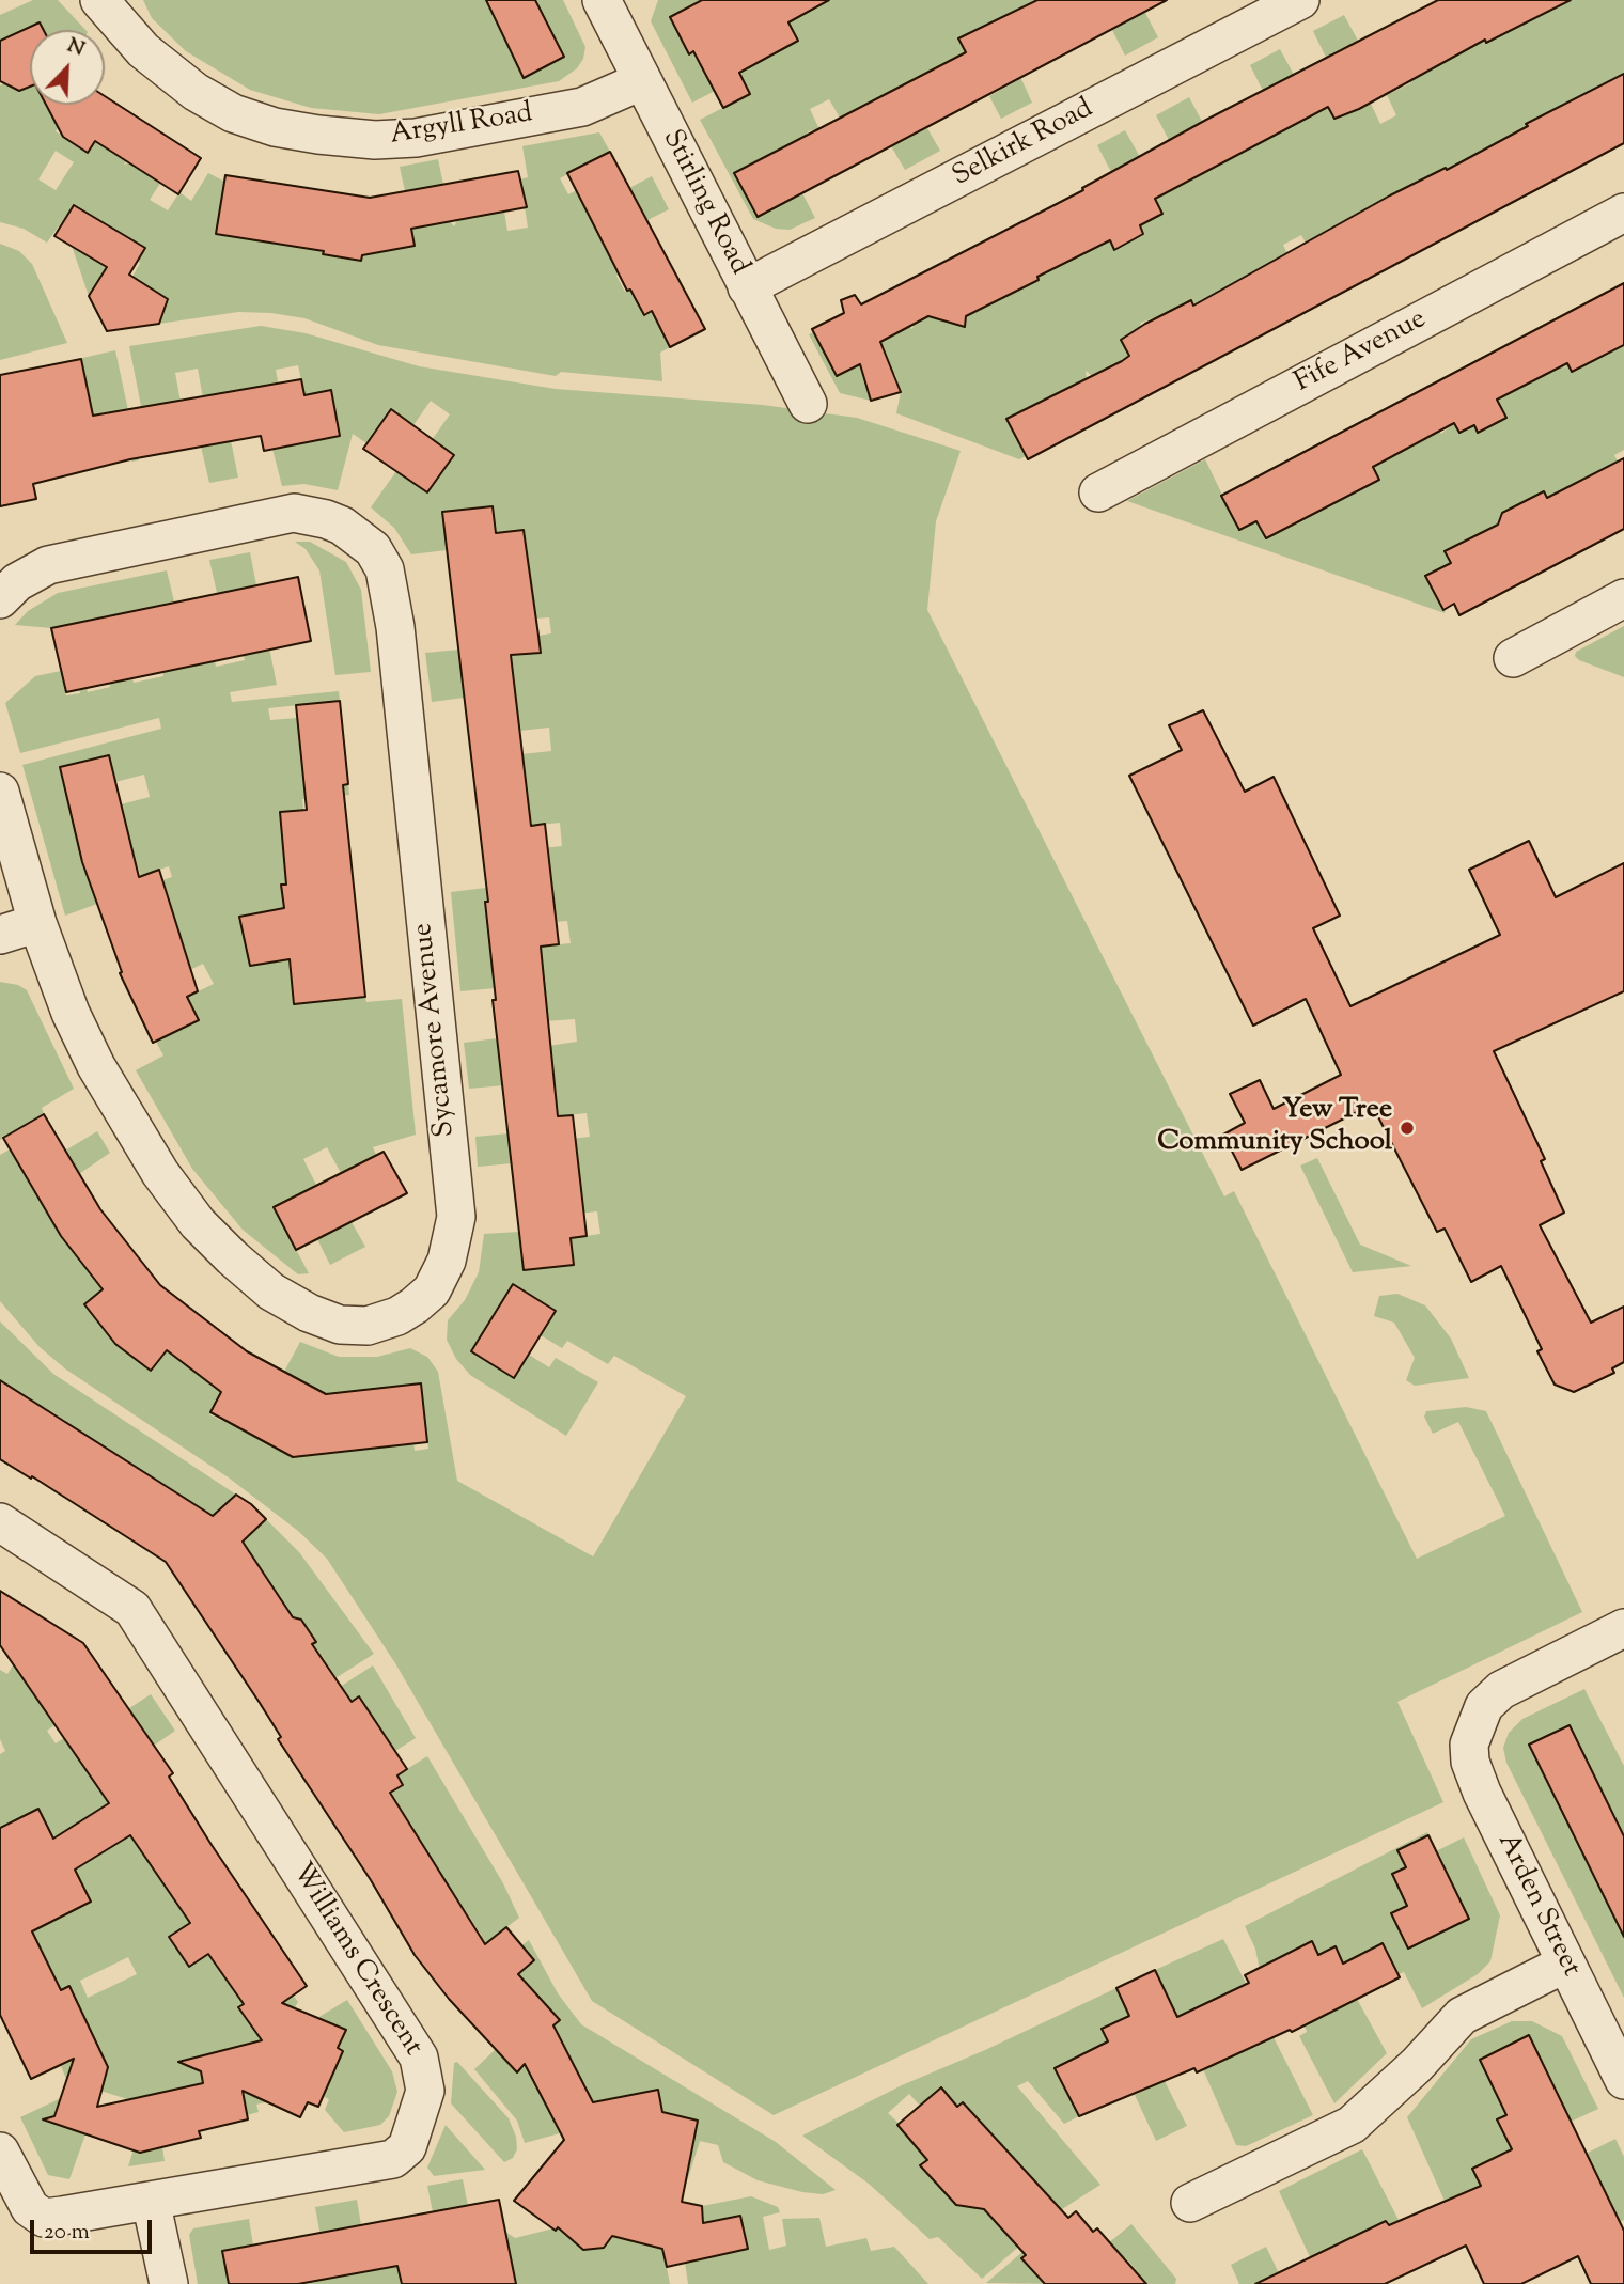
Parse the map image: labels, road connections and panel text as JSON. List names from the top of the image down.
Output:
{
  "streets": {
    "street": [
      "Argyll Road",
      "Selkirk Road",
      "Stirling Road",
      "Fife Avenue",
      "Sycamore Avenue",
      "Arden Street",
      "Williams Crescent"
    ]
  },
  "crossings": [
    ["Argyll Road", "Stirling Road"],
    ["Selkirk Road", "Stirling Road"]
  ],
  "places": ["Yew Tree Community School"],
  "scale_bar": "20 m",
  "north": "top right"
}
